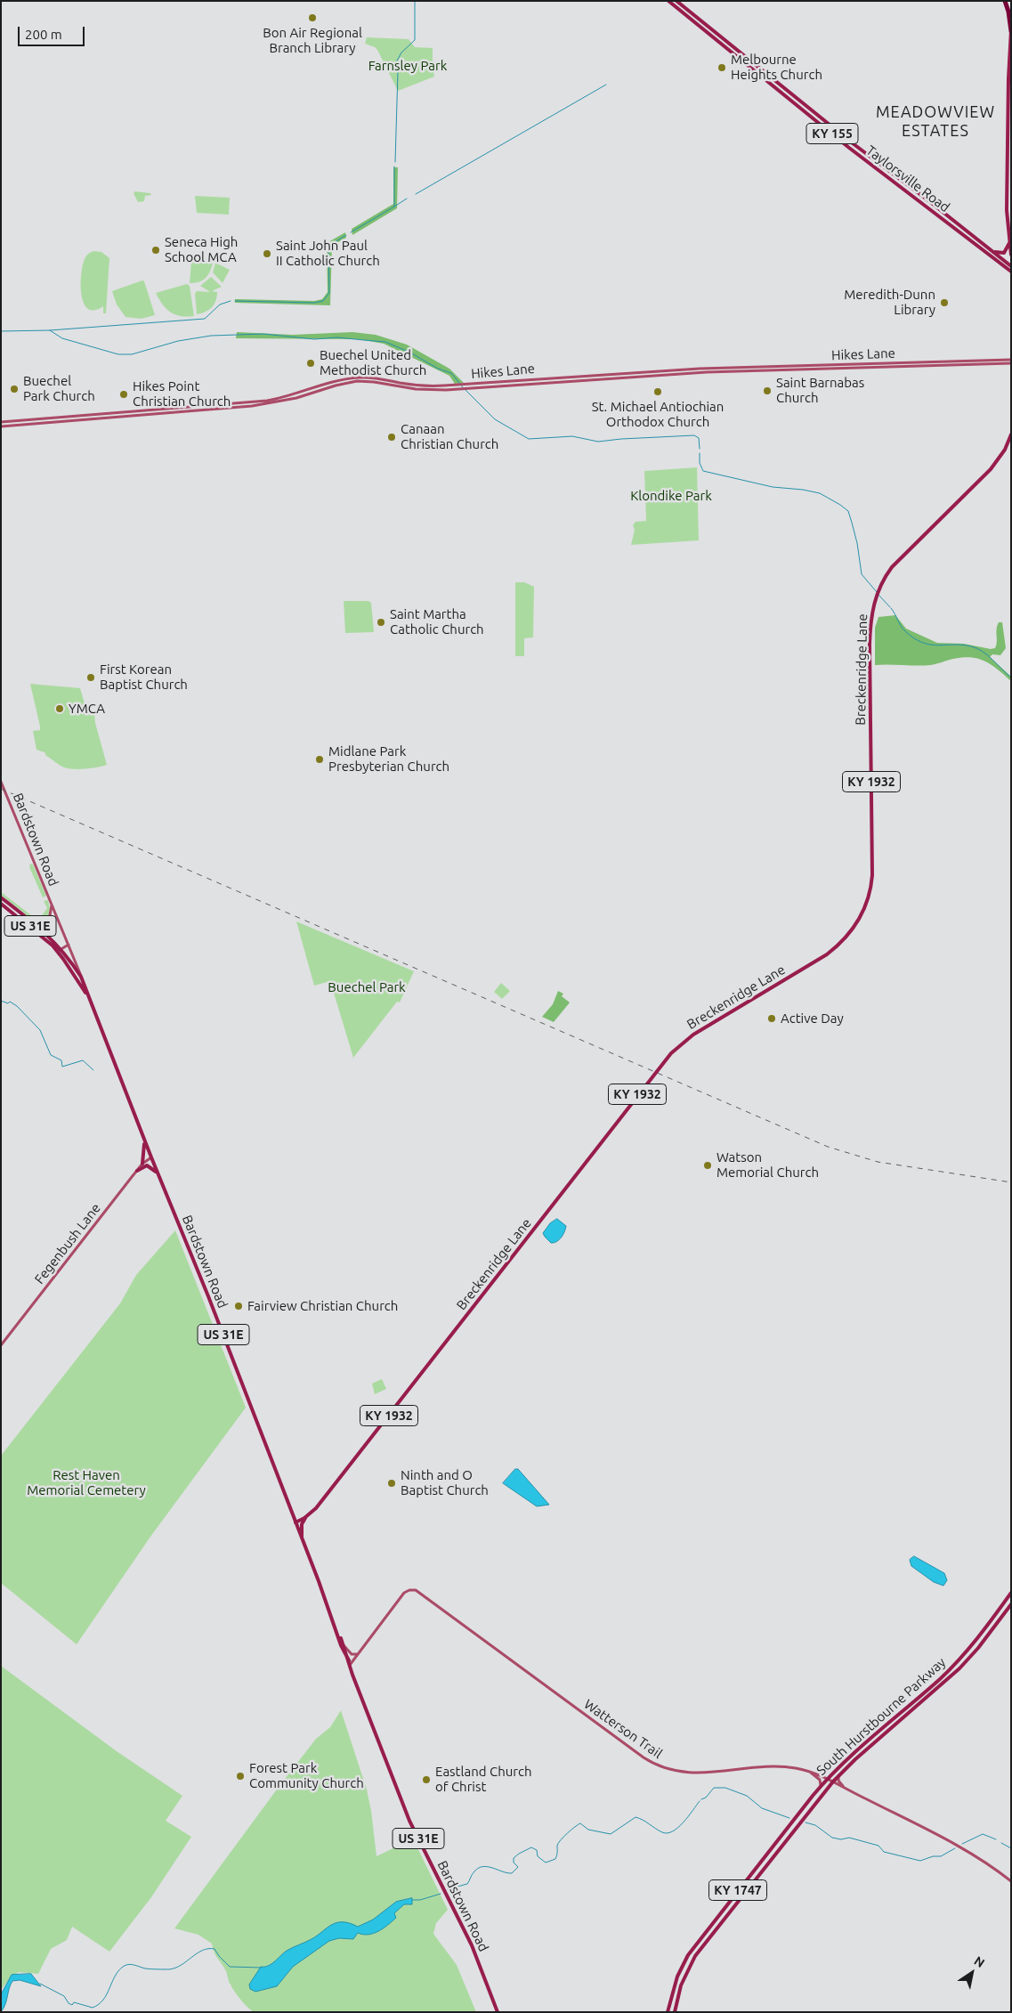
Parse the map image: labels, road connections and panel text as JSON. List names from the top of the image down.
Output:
{
  "streets": {
    "main road": [
      "KY 155",
      "Taylorsville Road",
      "Hikes Lane",
      "Breckenridge Lane",
      "KY 1932",
      "Bardstown Road",
      "US 31E",
      "Fegenbush Lane",
      "South Hurstbourne Parkway",
      "Watterson Trail",
      "KY 1747"
    ]
  },
  "crossings": [
    ["Breckenridge Lane", "Bardstown Road"],
    ["Bardstown Road", "US 31E"],
    ["Bardstown Road", "Fegenbush Lane"],
    ["Bardstown Road", "Watterson Trail"],
    ["South Hurstbourne Parkway", "Watterson Trail"]
  ],
  "districts": ["MEADOWVIEW ESTATES"],
  "parks": [
    "Farnsley Park",
    "Klondike Park",
    "Buechel Park",
    "Rest Haven Memorial Cemetery"
  ],
  "places": [
    "Bon Air Regional Branch Library",
    "Melbourne Heights Church",
    "Seneca High School MCA",
    "Saint John Paul II Catholic Church",
    "Meredith-Dunn Library",
    "Buechel United Methodist Church",
    "Buechel Park Church",
    "Saint Barnabas Church",
    "St. Michael Antiochian Orthodox Church",
    "Hikes Point Christian Church",
    "Canaan Christian Church",
    "Saint Martha Catholic Church",
    "First Korean Baptist Church",
    "YMCA",
    "Midlane Park Presbyterian Church",
    "Active Day",
    "Watson Memorial Church",
    "Fairview Christian Church",
    "Ninth and O Baptist Church",
    "Forest Park Community Church",
    "Eastland Church of Christ"
  ],
  "scale_bar": "200 m",
  "north": "top right"
}
